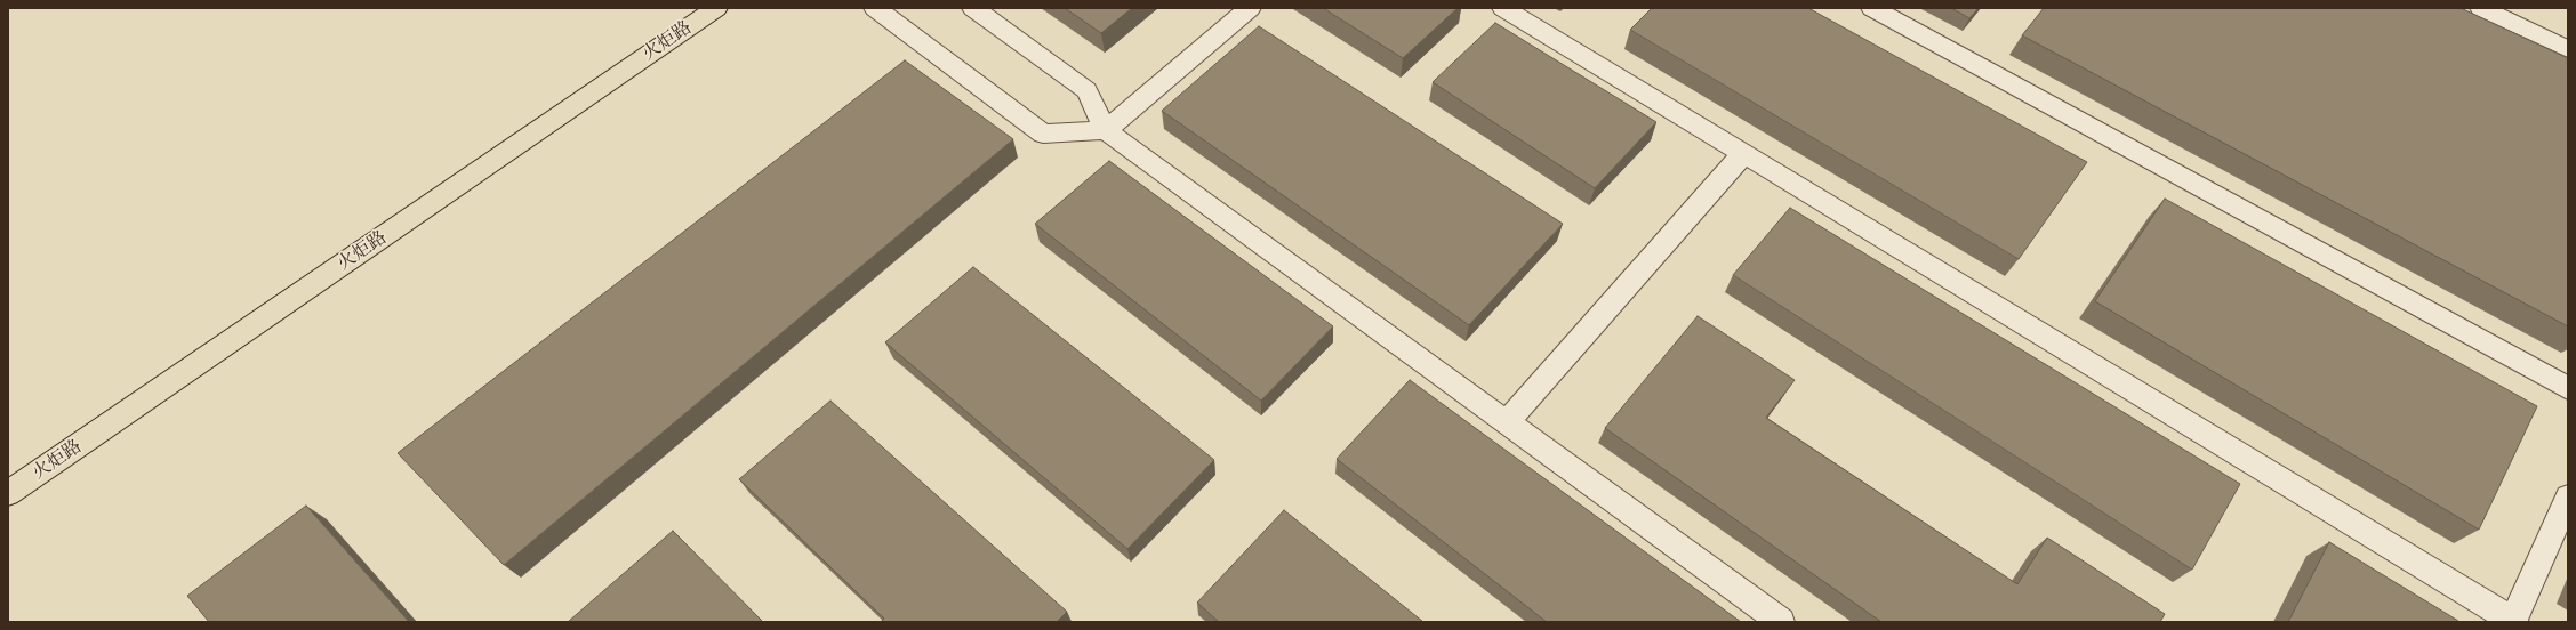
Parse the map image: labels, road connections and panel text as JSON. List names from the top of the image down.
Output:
{
  "streets": {
    "main road": ["火炬路"]
  }
}
